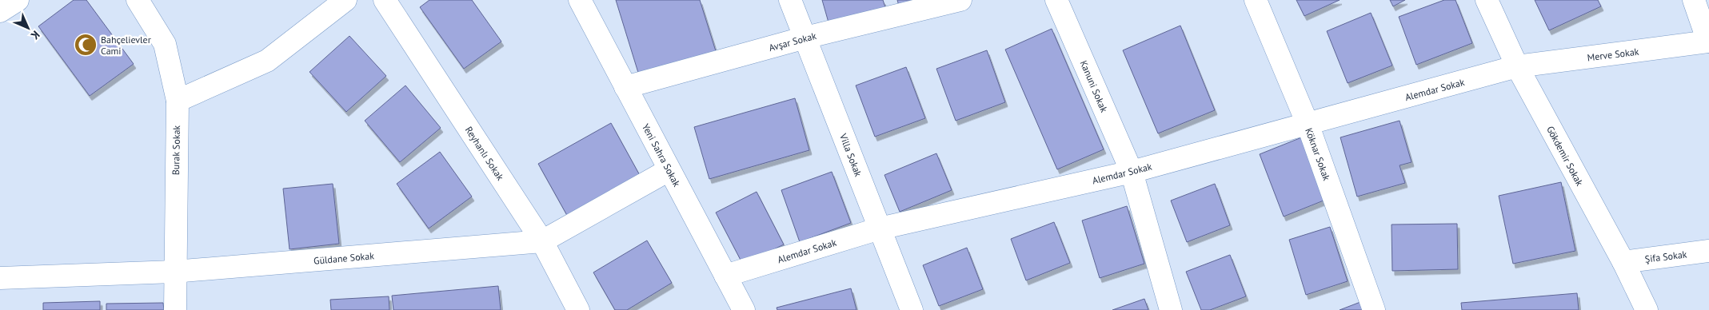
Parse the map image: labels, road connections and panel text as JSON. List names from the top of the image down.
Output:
{
  "streets": {
    "street": [
      "Avşar Sokak",
      "Merve Sokak",
      "Kanuni Sokak",
      "Alemdar Sokak",
      "Burak Sokak",
      "Reyhanlı Sokak",
      "Köknar Sokak",
      "Yeni Sahra Sokak",
      "Villa Sokak",
      "Gökdemir Sokak",
      "Şifa Sokak",
      "Güldane Sokak"
    ]
  },
  "crossings": [
    ["Avşar Sokak", "Yeni Sahra Sokak"],
    ["Avşar Sokak", "Villa Sokak"],
    ["Merve Sokak", "Alemdar Sokak"],
    ["Merve Sokak", "Gökdemir Sokak"],
    ["Kanuni Sokak", "Alemdar Sokak"],
    ["Alemdar Sokak", "Köknar Sokak"],
    ["Alemdar Sokak", "Yeni Sahra Sokak"],
    ["Alemdar Sokak", "Villa Sokak"],
    ["Alemdar Sokak", "Gökdemir Sokak"],
    ["Burak Sokak", "Güldane Sokak"],
    ["Reyhanlı Sokak", "Güldane Sokak"],
    ["Yeni Sahra Sokak", "Güldane Sokak"],
    ["Gökdemir Sokak", "Şifa Sokak"]
  ],
  "places": {
    "mosque": ["Bahçelievler Cami"]
  },
  "north": "bottom right"
}
